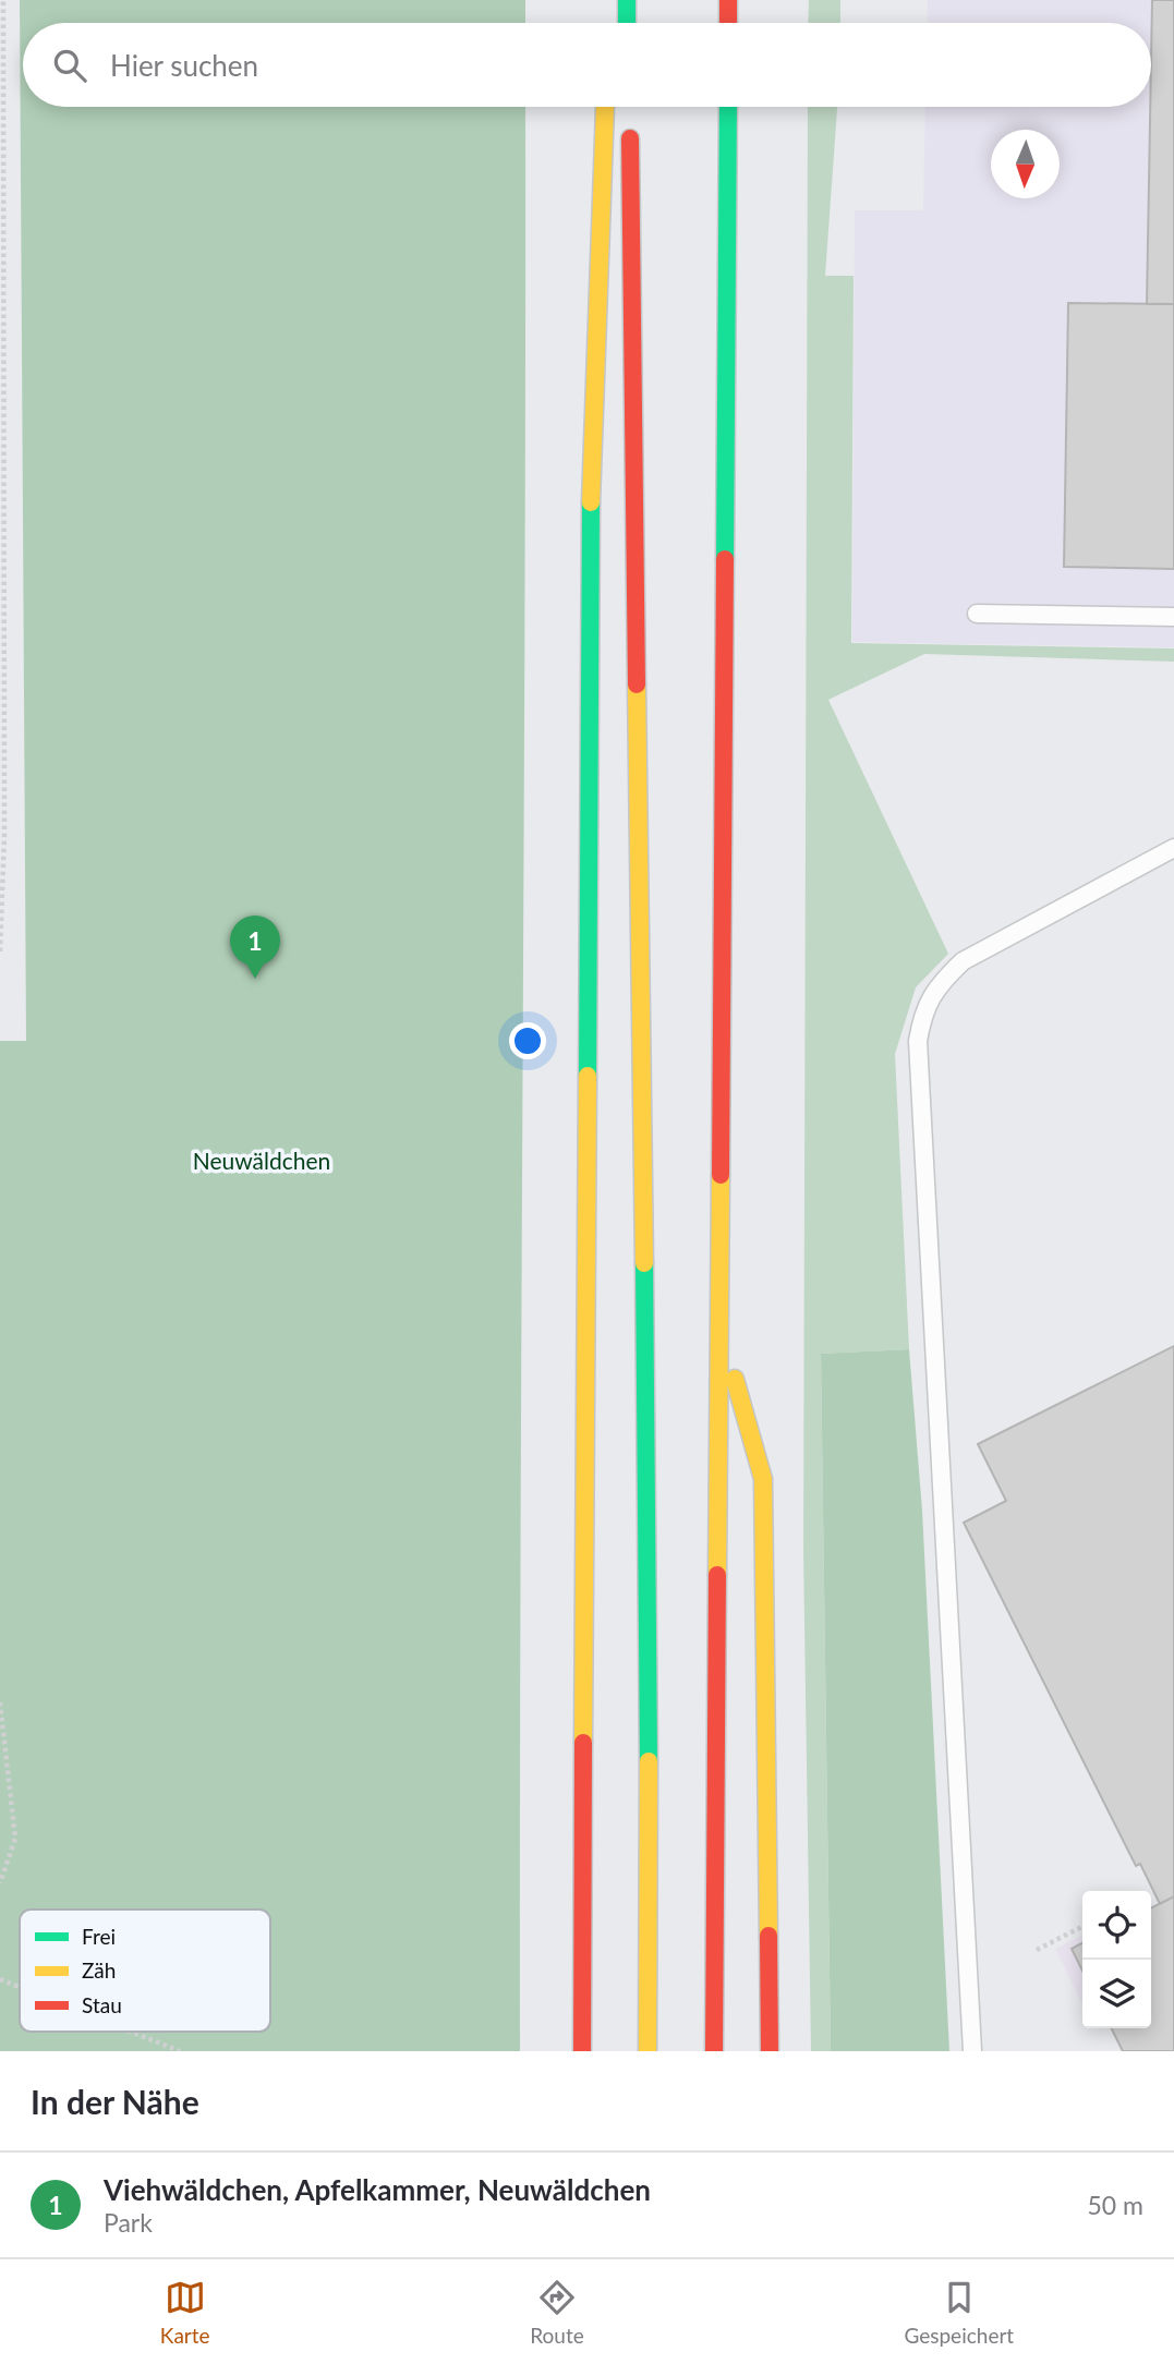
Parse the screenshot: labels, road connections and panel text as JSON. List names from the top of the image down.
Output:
{
  "parks": ["Neuwäldchen"],
  "legend": ["Frei", "Zäh", "Stau"],
  "north": "bottom",
  "page": {
    "search": "Hier suchen",
    "pins": "1",
    "heading": "In der Nähe",
    "list": [
      {
        "mark": "1",
        "name": "Viehwäldchen, Apfelkammer, Neuwäldchen",
        "note": "Park",
        "value": "50 m"
      }
    ],
    "nav": ["Karte", "Route", "Gespeichert"]
  }
}
